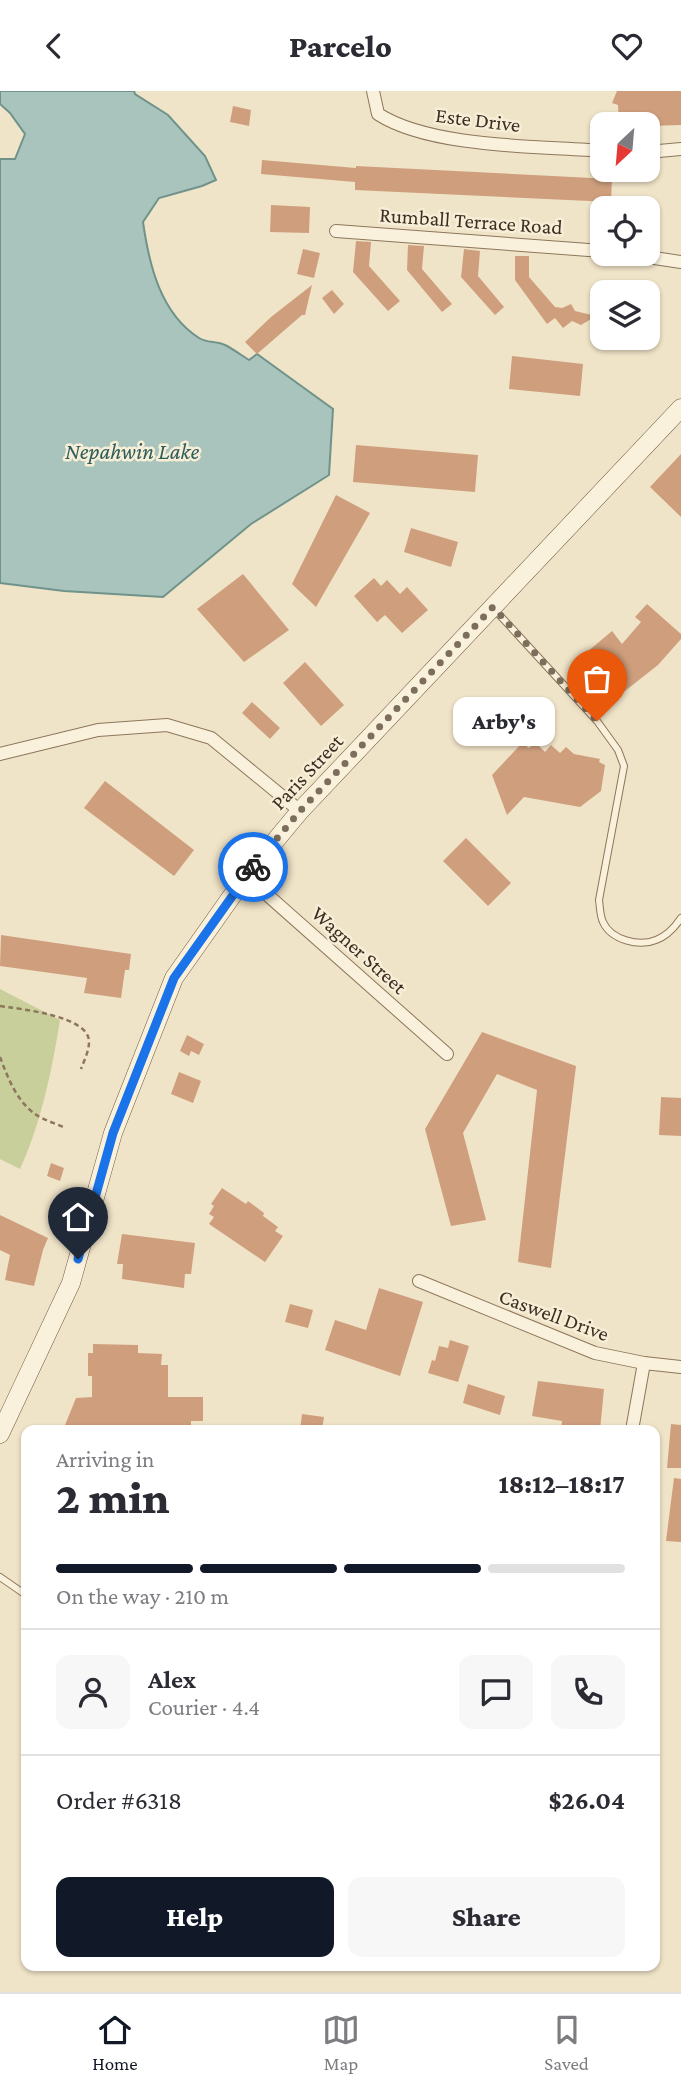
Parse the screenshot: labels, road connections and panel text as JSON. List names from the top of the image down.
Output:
{
  "streets": {
    "main road": ["Paris Street"],
    "street": [
      "Este Drive",
      "Rumball Terrace Road",
      "Wagner Street",
      "Caswell Drive"
    ]
  },
  "crossings": [
    ["Paris Street", "Wagner Street"]
  ],
  "water": ["Nepahwin Lake"],
  "places": ["Arby's"],
  "north": "bottom left",
  "page": {
    "header": "Parcelo",
    "bubble": "Arby's",
    "heading": ["2 min", "Arriving in", "18:12–18:17"],
    "panel": [
      "Alex",
      "Courier · 4.4",
      "Order #6318",
      "$26.04"
    ],
    "bar": "On the way · 210 m",
    "buttons": ["Help", "Share"],
    "tabs": ["Home", "Map", "Saved"]
  }
}
